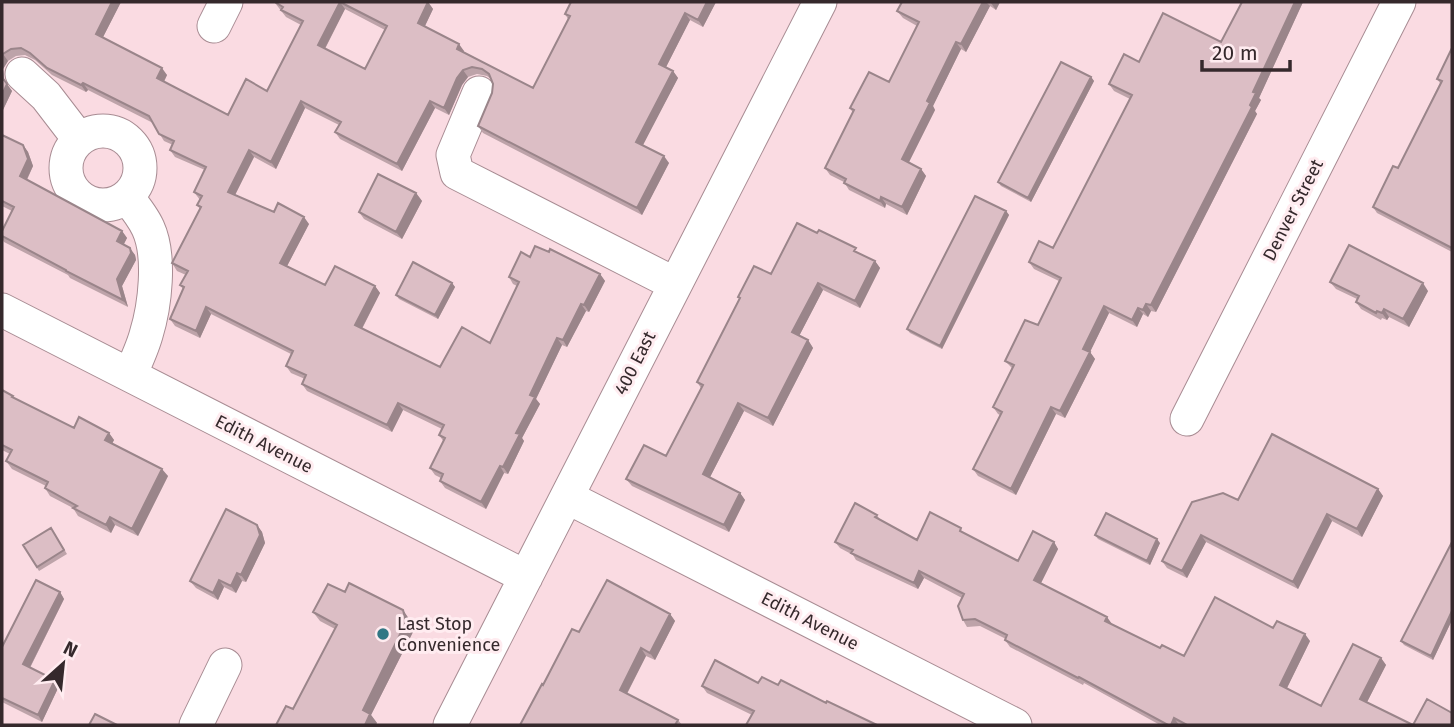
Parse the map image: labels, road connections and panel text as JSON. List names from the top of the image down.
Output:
{
  "streets": {
    "street": ["Denver Street", "400 East", "Edith Avenue"]
  },
  "crossings": [
    ["400 East", "Edith Avenue"]
  ],
  "places": ["Last Stop Convenience"],
  "scale_bar": "20 m",
  "north": "top right"
}
